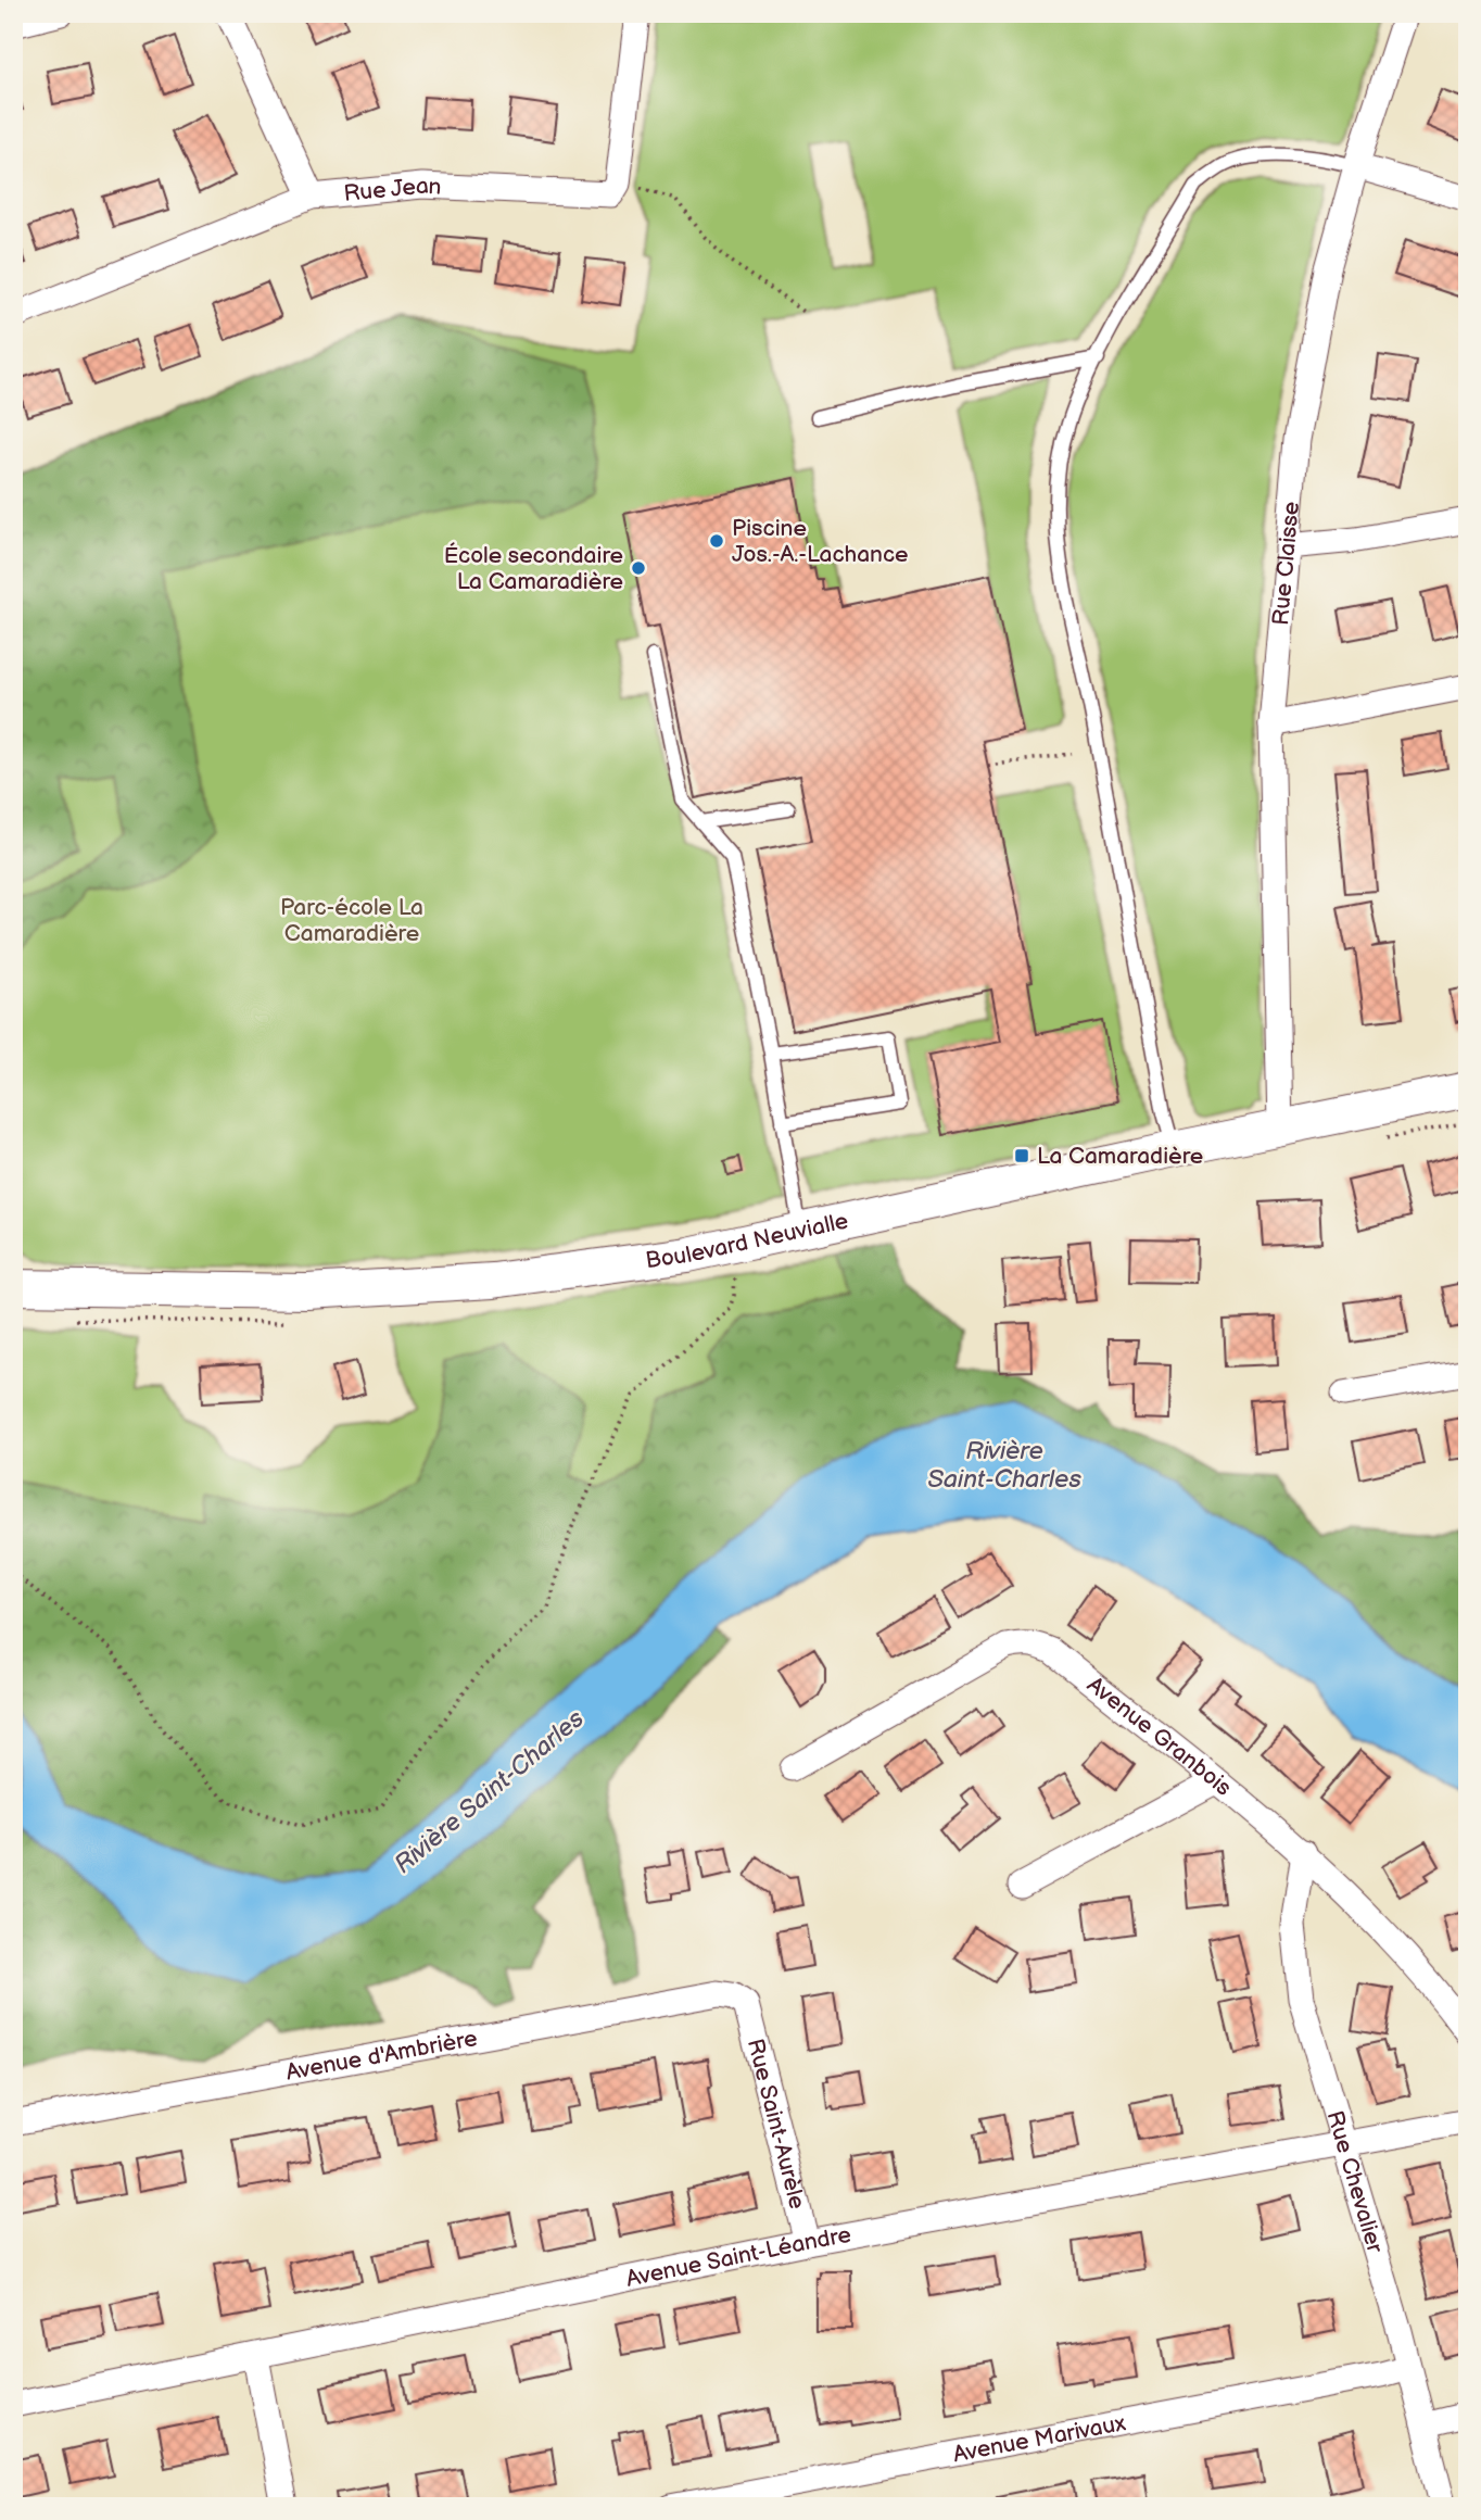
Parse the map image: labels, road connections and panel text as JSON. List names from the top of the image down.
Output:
{
  "streets": {
    "main road": ["Boulevard Neuvialle"],
    "street": [
      "Rue Jean",
      "Rue Claisse",
      "Avenue Granbois",
      "Avenue d'Ambrière",
      "Rue Saint-Aurèle",
      "Rue Chevalier",
      "Avenue Saint-Léandre",
      "Avenue Marivaux"
    ]
  },
  "crossings": [
    ["Rue Claisse", "Boulevard Neuvialle"],
    ["Avenue Granbois", "Rue Chevalier"],
    ["Avenue d'Ambrière", "Rue Saint-Aurèle"],
    ["Rue Saint-Aurèle", "Avenue Saint-Léandre"],
    ["Rue Chevalier", "Avenue Saint-Léandre"],
    ["Rue Chevalier", "Avenue Marivaux"]
  ],
  "water": ["Rivière Saint-Charles"],
  "parks": ["Parc-école La Camaradière"],
  "places": {
    "other": ["Piscine Jos.-A.-Lachance", "École secondaire La Camaradière"],
    "transit": ["La Camaradière"]
  }
}
